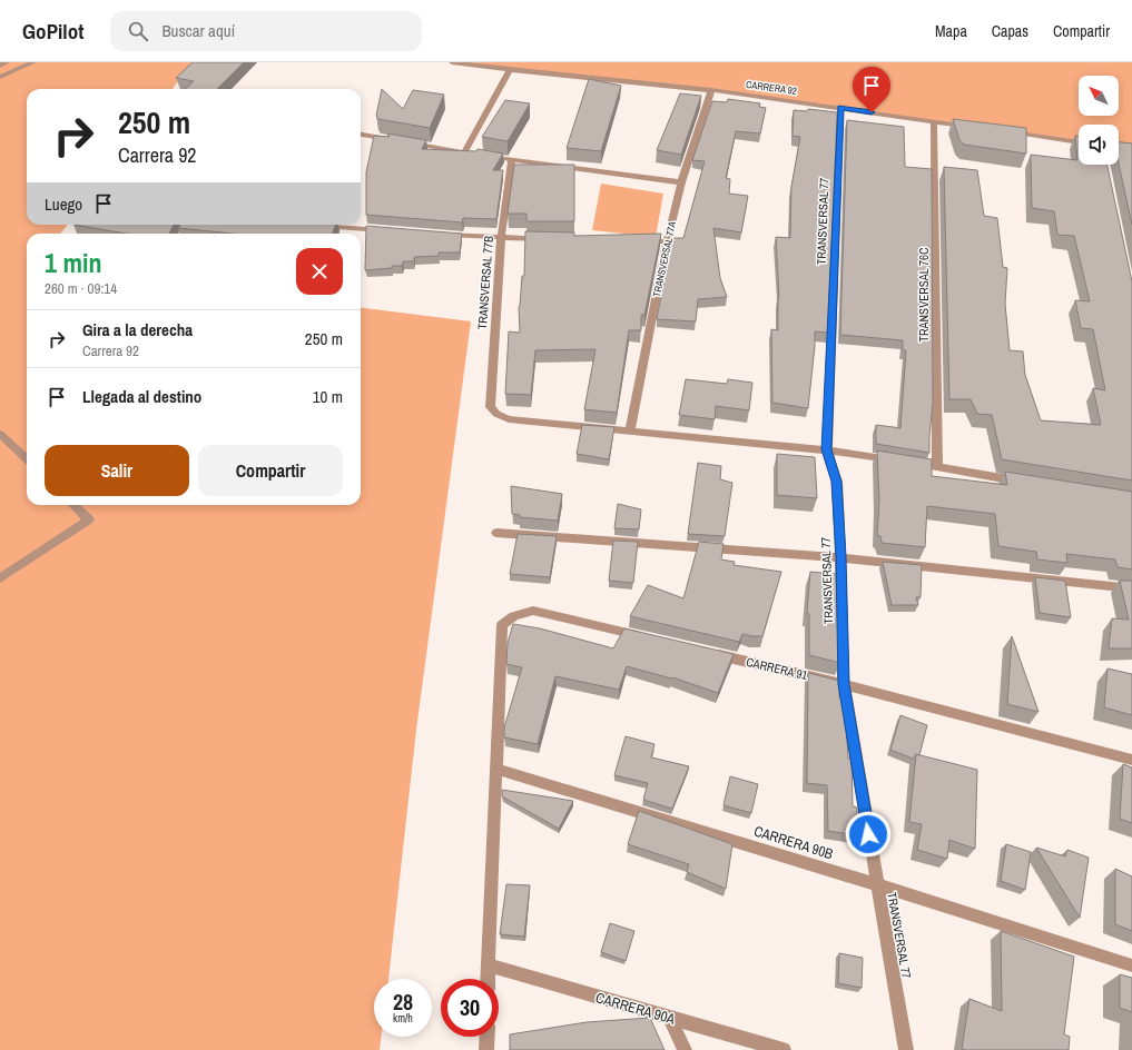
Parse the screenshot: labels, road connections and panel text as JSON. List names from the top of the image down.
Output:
{
  "streets": {
    "street": [
      "CARRERA 92",
      "TRANSVERSAL 77",
      "TRANSVERSAL 77A",
      "TRANSVERSAL 77B",
      "TRANSVERSAL 76C",
      "CARRERA 91",
      "CARRERA 90B",
      "CARRERA 90A"
    ]
  },
  "crossings": [
    ["CARRERA 92", "TRANSVERSAL 77"],
    ["CARRERA 92", "TRANSVERSAL 77A"],
    ["CARRERA 92", "TRANSVERSAL 76C"],
    ["TRANSVERSAL 77", "CARRERA 91"],
    ["TRANSVERSAL 77", "CARRERA 90B"],
    ["TRANSVERSAL 77A", "TRANSVERSAL 77B"]
  ],
  "north": "top left",
  "page": {
    "header": "GoPilot",
    "search": "Buscar aquí",
    "nav": ["Mapa", "Capas", "Compartir"],
    "turn": ["250 m", "Carrera 92"],
    "then": "Luego",
    "heading": ["1 min", "260 m · 09:14"],
    "list": [
      {
        "name": "Gira a la derecha",
        "note": "Carrera 92",
        "value": "250 m"
      },
      {
        "name": "Llegada al destino",
        "value": "10 m"
      }
    ],
    "buttons": ["Salir", "Compartir"],
    "speed": "28 km/h",
    "limit": "30"
  }
}
